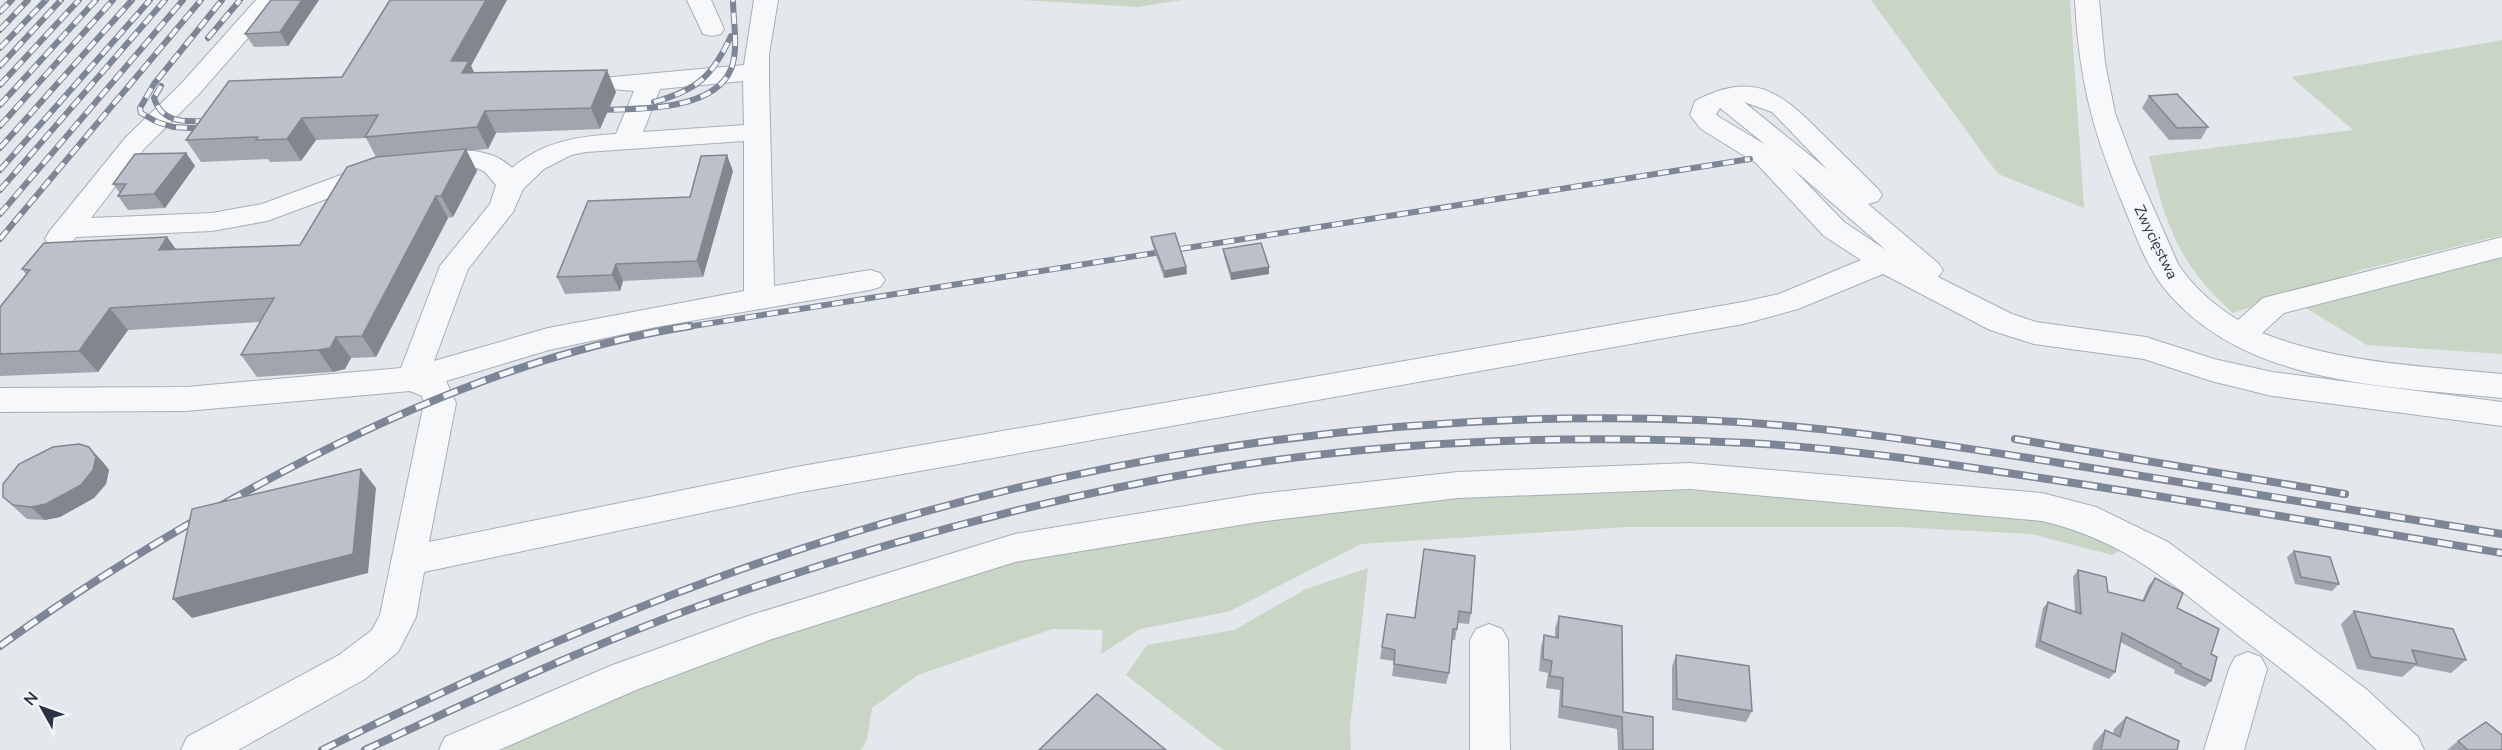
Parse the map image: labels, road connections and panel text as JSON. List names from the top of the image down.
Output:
{
  "streets": {
    "street": ["Zwycięstwa"]
  },
  "north": "top left"
}
